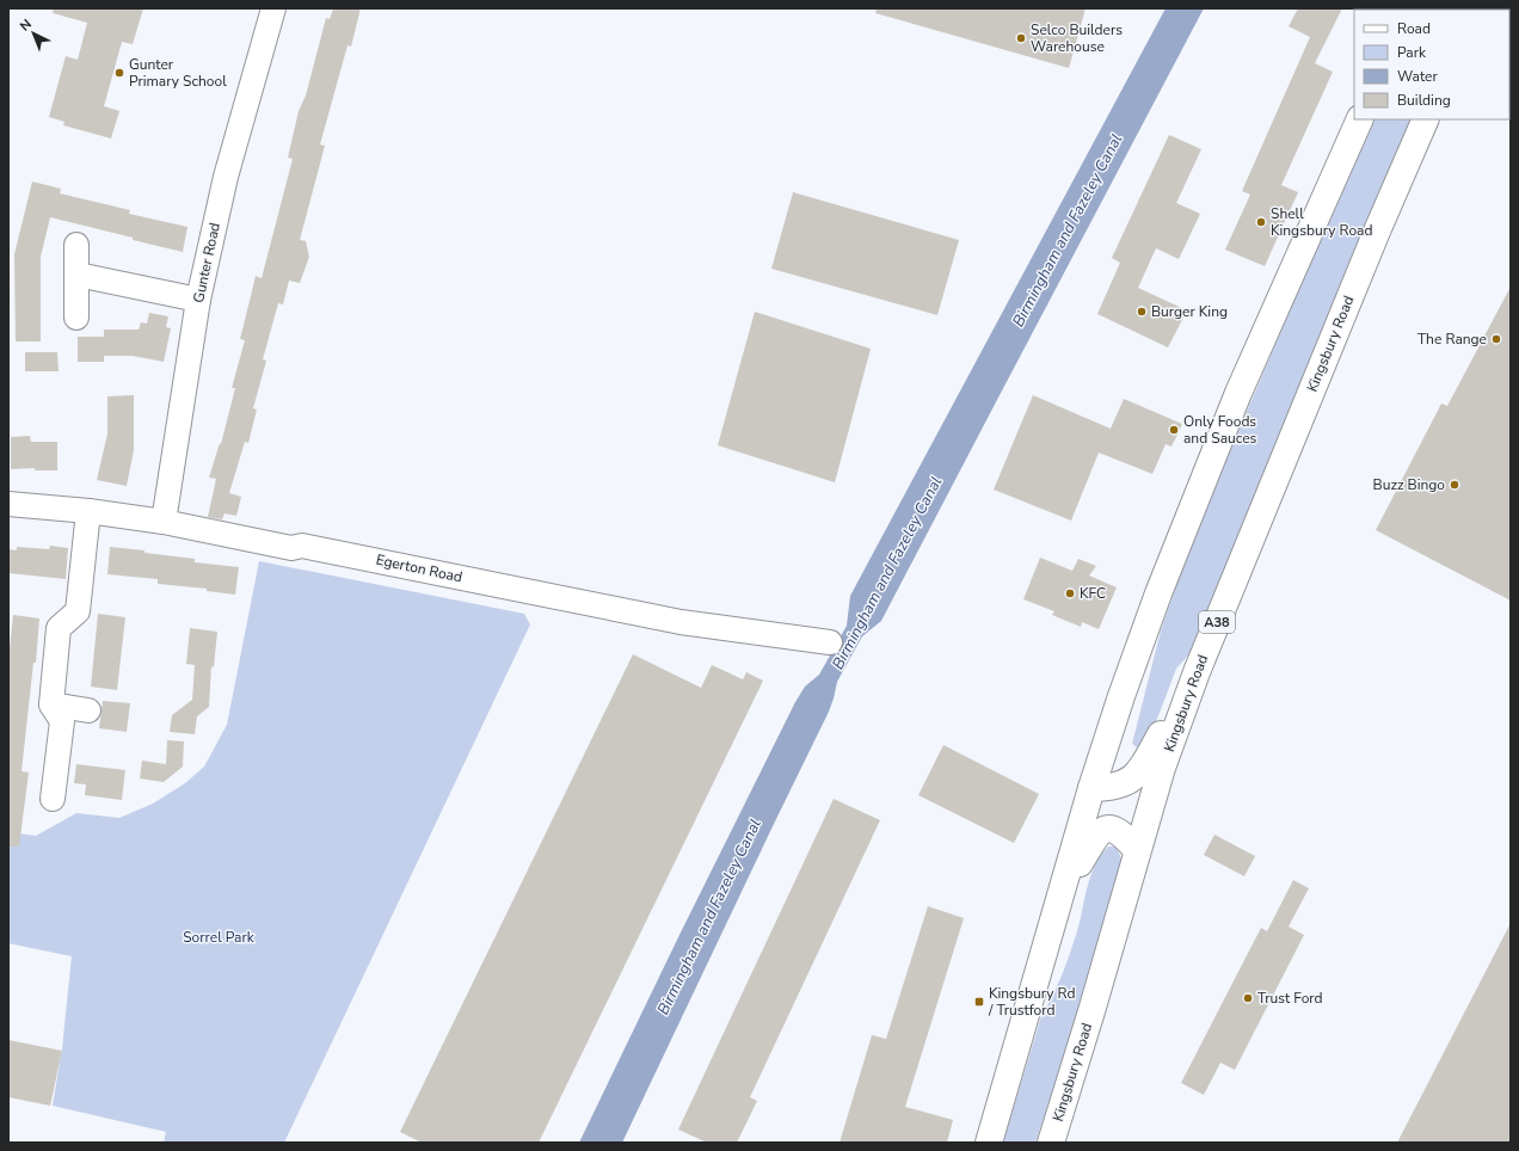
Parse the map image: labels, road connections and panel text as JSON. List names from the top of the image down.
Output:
{
  "streets": {
    "highway": ["Kingsbury Road", "A38"],
    "street": ["Gunter Road", "Egerton Road"]
  },
  "crossings": [
    ["Gunter Road", "Egerton Road"]
  ],
  "water": ["Birmingham and Fazeley Canal"],
  "parks": ["Sorrel Park"],
  "places": {
    "other": [
      "Selco Builders Warehouse",
      "Gunter Primary School",
      "Shell Kingsbury Road",
      "Burger King",
      "The Range",
      "Only Foods and Sauces",
      "Buzz Bingo",
      "KFC",
      "Trust Ford"
    ],
    "transit": ["Kingsbury Rd / Trustford"]
  },
  "legend": [
    "Road",
    "Park",
    "Water",
    "Building"
  ],
  "north": "top left"
}
